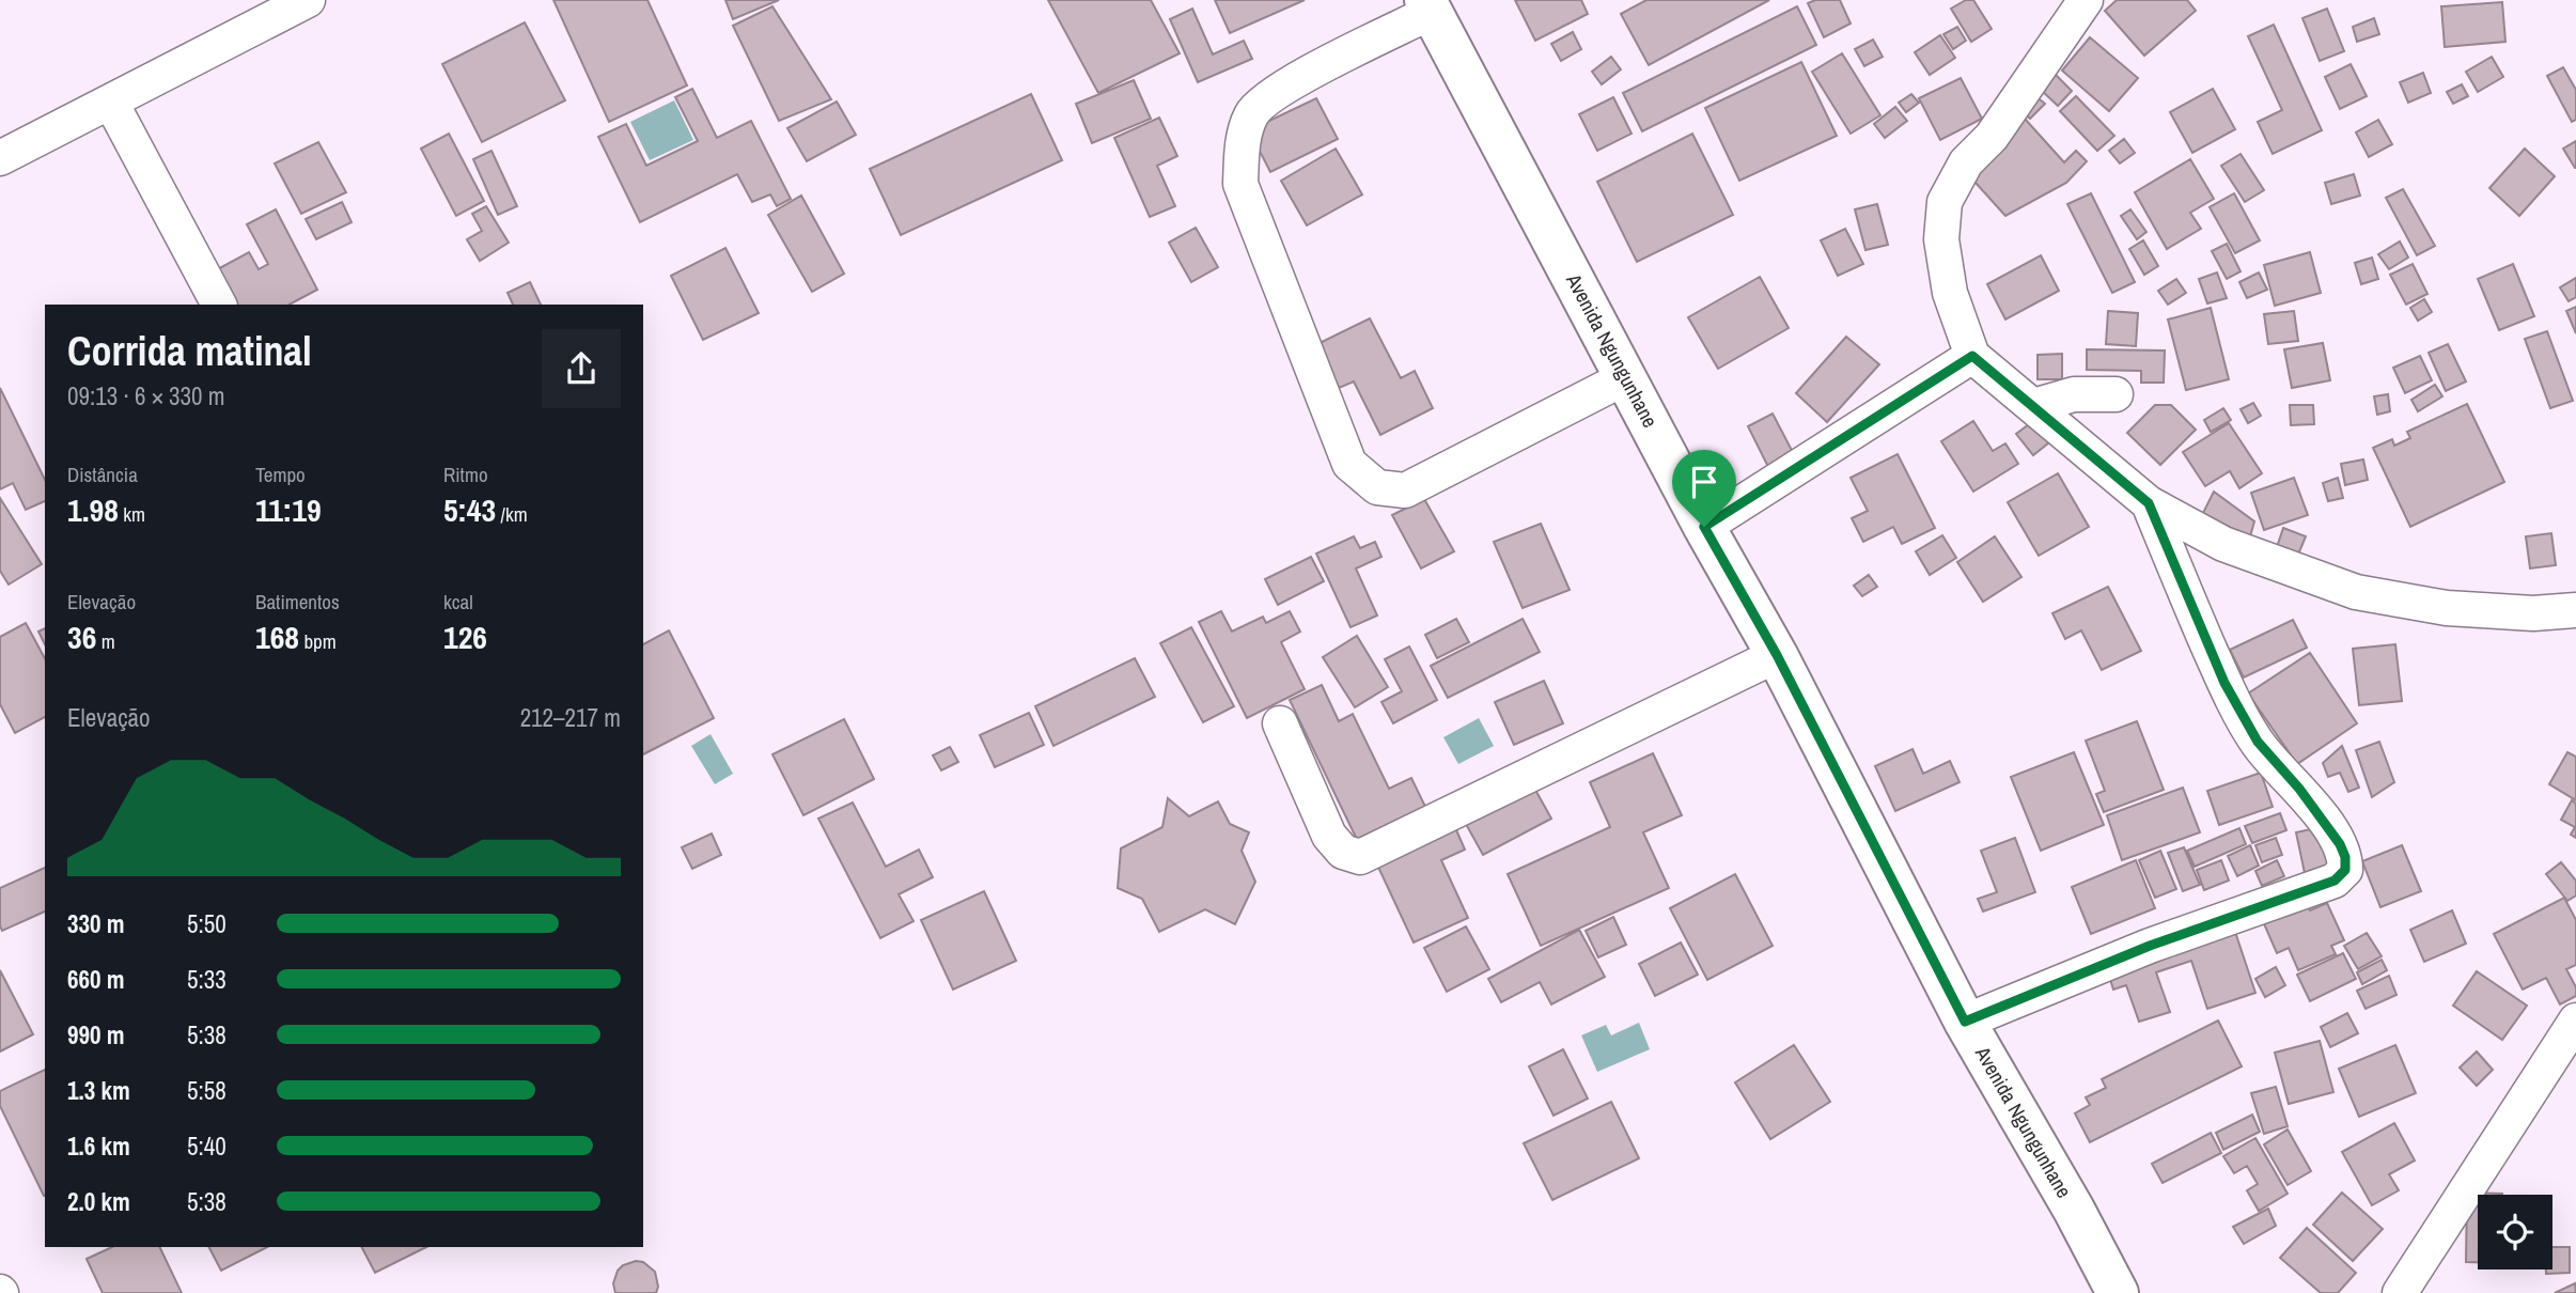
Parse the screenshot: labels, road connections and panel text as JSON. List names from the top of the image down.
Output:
{
  "streets": {
    "street": ["Avenida Ngungunhane"]
  },
  "page": {
    "heading": ["Corrida matinal", "09:13 · 6 × 330 m"],
    "stats": [
      ["Distância", "1.98 km"],
      ["Tempo", "11:19"],
      ["Ritmo", "5:43 /km"],
      ["Elevação", "36 m"],
      ["Batimentos", "168 bpm"],
      ["kcal", "126"]
    ],
    "chart": ["Elevação", "212–217 m"],
    "list": [
      {
        "name": "330 m",
        "note": "5:50"
      },
      {
        "name": "660 m",
        "note": "5:33"
      },
      {
        "name": "990 m",
        "note": "5:38"
      },
      {
        "name": "1.3 km",
        "note": "5:58"
      },
      {
        "name": "1.6 km",
        "note": "5:40"
      },
      {
        "name": "2.0 km",
        "note": "5:38"
      }
    ]
  }
}
